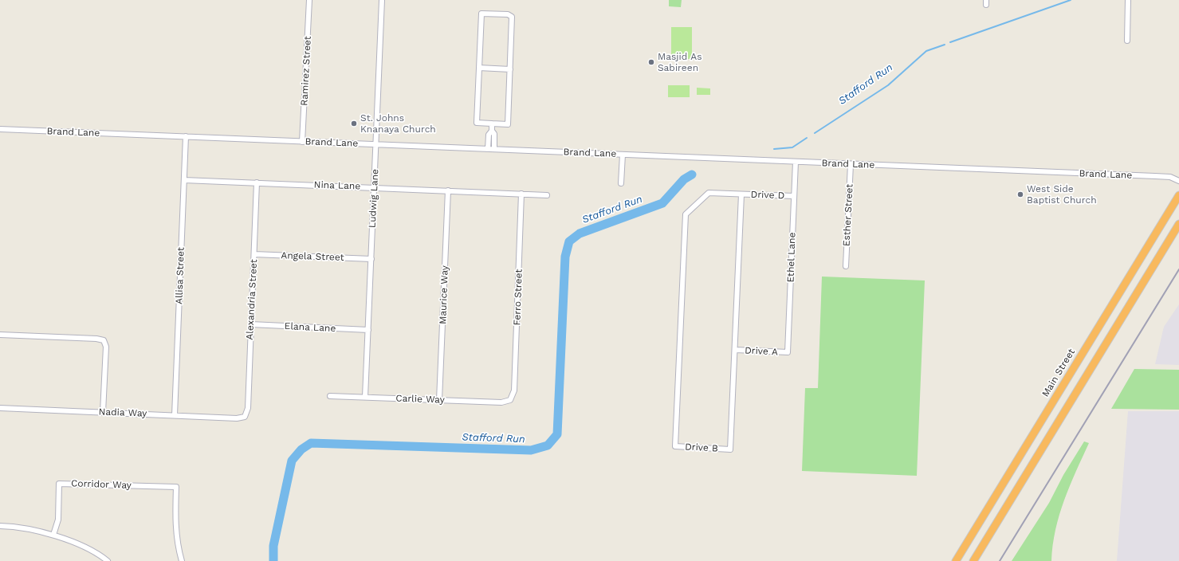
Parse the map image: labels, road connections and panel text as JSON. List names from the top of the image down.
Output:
{
  "streets": {
    "highway": ["Main Street"],
    "street": [
      "Ramirez Street",
      "Brand Lane",
      "Nina Lane",
      "Drive D",
      "Ludwig Lane",
      "Esther Street",
      "Angela Street",
      "Ethel Lane",
      "Allisa Street",
      "Maurice Way",
      "Ferro Street",
      "Alexandria Street",
      "Elana Lane",
      "Drive A",
      "Carlie Way",
      "Nadia Way",
      "Drive B",
      "Corridor Way"
    ]
  },
  "crossings": [
    ["Ramirez Street", "Brand Lane"],
    ["Brand Lane", "Ludwig Lane"],
    ["Brand Lane", "Esther Street"],
    ["Brand Lane", "Ethel Lane"],
    ["Brand Lane", "Allisa Street"],
    ["Nina Lane", "Ludwig Lane"],
    ["Nina Lane", "Allisa Street"],
    ["Nina Lane", "Maurice Way"],
    ["Nina Lane", "Ferro Street"],
    ["Nina Lane", "Alexandria Street"],
    ["Drive D", "Ethel Lane"],
    ["Drive D", "Drive B"],
    ["Ludwig Lane", "Angela Street"],
    ["Ludwig Lane", "Elana Lane"],
    ["Ludwig Lane", "Carlie Way"],
    ["Angela Street", "Alexandria Street"],
    ["Ethel Lane", "Drive A"],
    ["Allisa Street", "Nadia Way"],
    ["Maurice Way", "Carlie Way"],
    ["Ferro Street", "Carlie Way"],
    ["Alexandria Street", "Elana Lane"],
    ["Alexandria Street", "Nadia Way"],
    ["Drive A", "Drive B"]
  ],
  "water": ["Stafford Run"],
  "places": ["Masjid As Sabireen", "St. Johns Knanaya Church", "West Side Baptist Church"]
}
